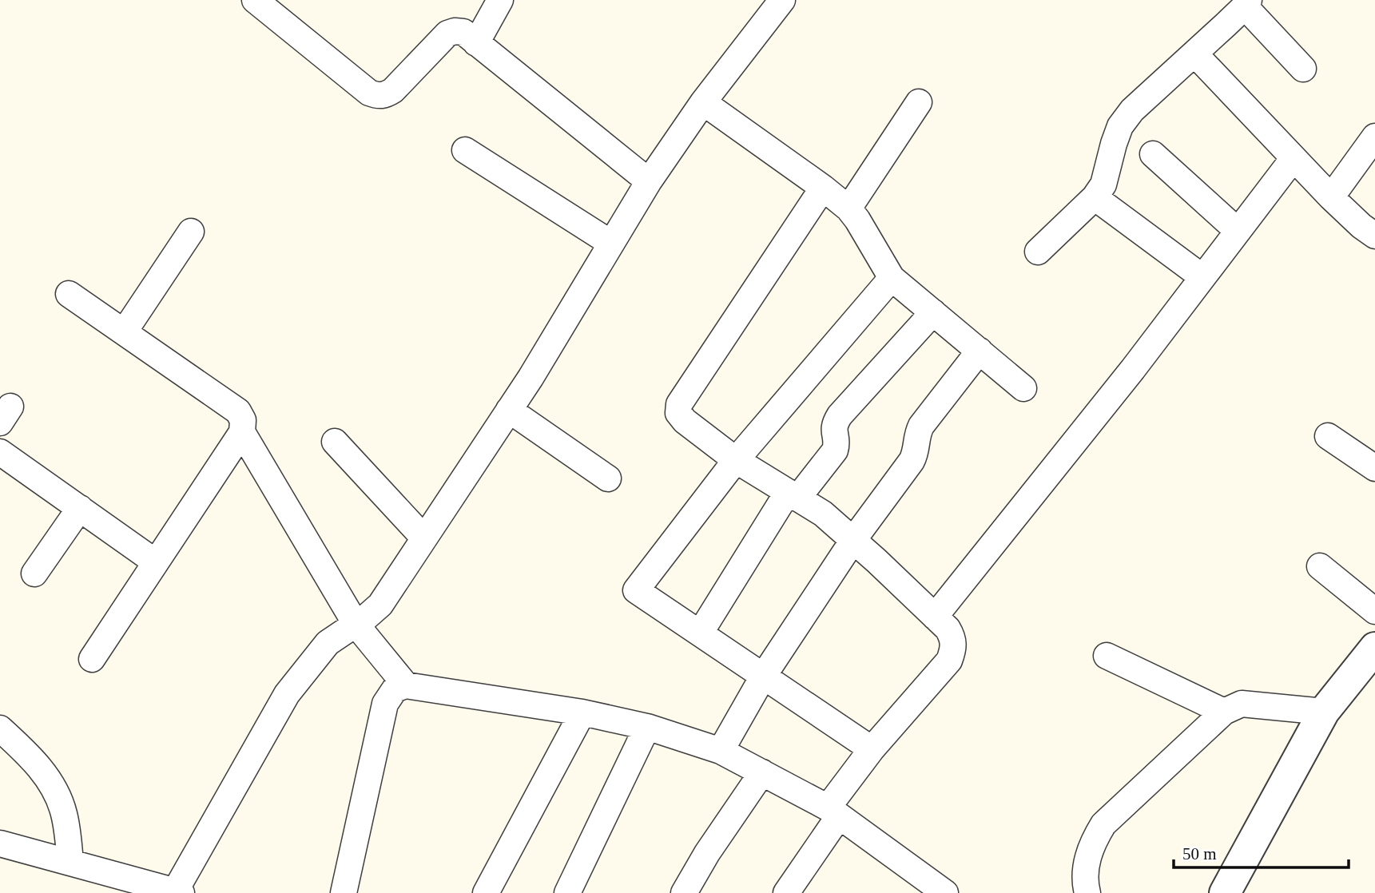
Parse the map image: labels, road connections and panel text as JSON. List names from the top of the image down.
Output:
{
  "scale_bar": "50 m"
}
